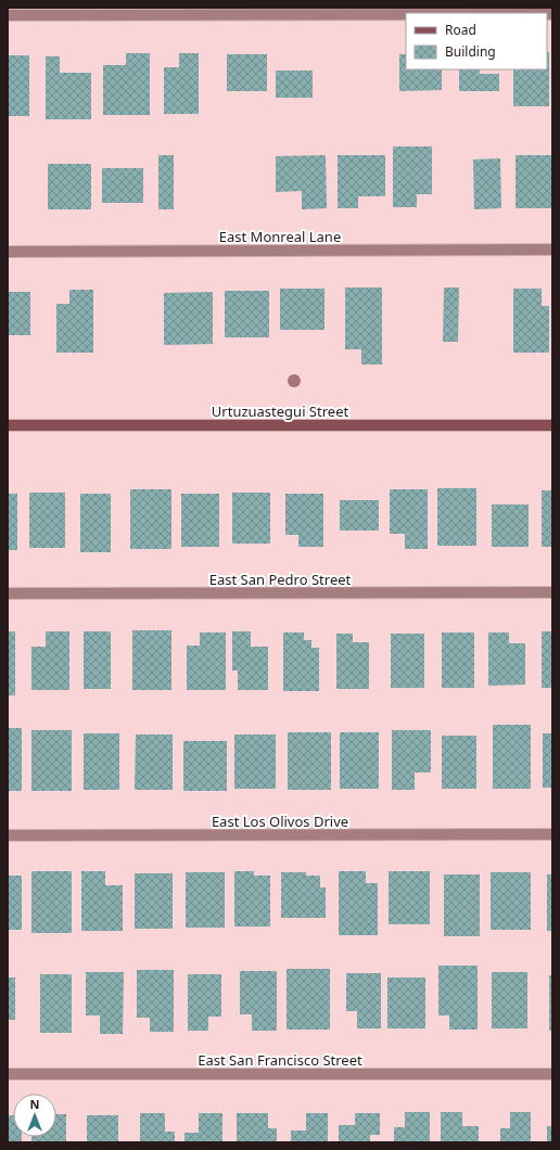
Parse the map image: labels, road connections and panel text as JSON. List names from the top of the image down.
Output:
{
  "streets": {
    "main road": ["Urtuzuastegui Street"],
    "street": [
      "East Monreal Lane",
      "East San Pedro Street",
      "East Los Olivos Drive",
      "East San Francisco Street"
    ]
  },
  "legend": ["Road", "Building"],
  "north": "top"
}
